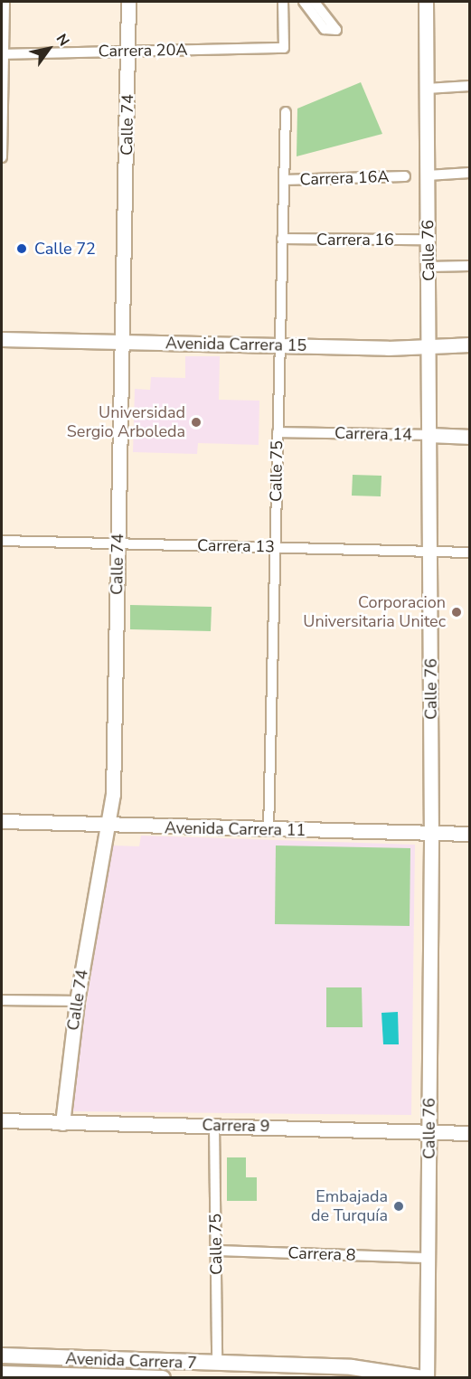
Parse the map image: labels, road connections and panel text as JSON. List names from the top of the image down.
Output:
{
  "streets": {
    "main road": [
      "Calle 74",
      "Calle 76",
      "Avenida Carrera 15",
      "Carrera 14",
      "Avenida Carrera 11",
      "Carrera 9",
      "Avenida Carrera 7"
    ],
    "street": [
      "Carrera 20A",
      "Carrera 16A",
      "Carrera 16",
      "Calle 75",
      "Carrera 13",
      "Carrera 8"
    ]
  },
  "crossings": [
    ["Carrera 20A", "Calle 74"],
    ["Calle 74", "Avenida Carrera 15"],
    ["Calle 74", "Carrera 13"],
    ["Calle 74", "Avenida Carrera 11"],
    ["Calle 74", "Carrera 9"],
    ["Carrera 16A", "Calle 75"],
    ["Carrera 16", "Calle 76"],
    ["Carrera 16", "Calle 75"],
    ["Calle 76", "Avenida Carrera 15"],
    ["Calle 76", "Carrera 14"],
    ["Calle 76", "Carrera 13"],
    ["Calle 76", "Avenida Carrera 11"],
    ["Calle 76", "Carrera 9"],
    ["Calle 76", "Carrera 8"],
    ["Calle 76", "Avenida Carrera 7"],
    ["Avenida Carrera 15", "Calle 75"],
    ["Carrera 14", "Calle 75"],
    ["Calle 75", "Carrera 13"],
    ["Calle 75", "Avenida Carrera 11"],
    ["Calle 75", "Carrera 9"],
    ["Calle 75", "Carrera 8"],
    ["Calle 75", "Avenida Carrera 7"]
  ],
  "places": [
    "Calle 72",
    "Universidad Sergio Arboleda",
    "Corporacion Universitaria Unitec",
    "Embajada de Turquía"
  ],
  "north": "top right"
}
